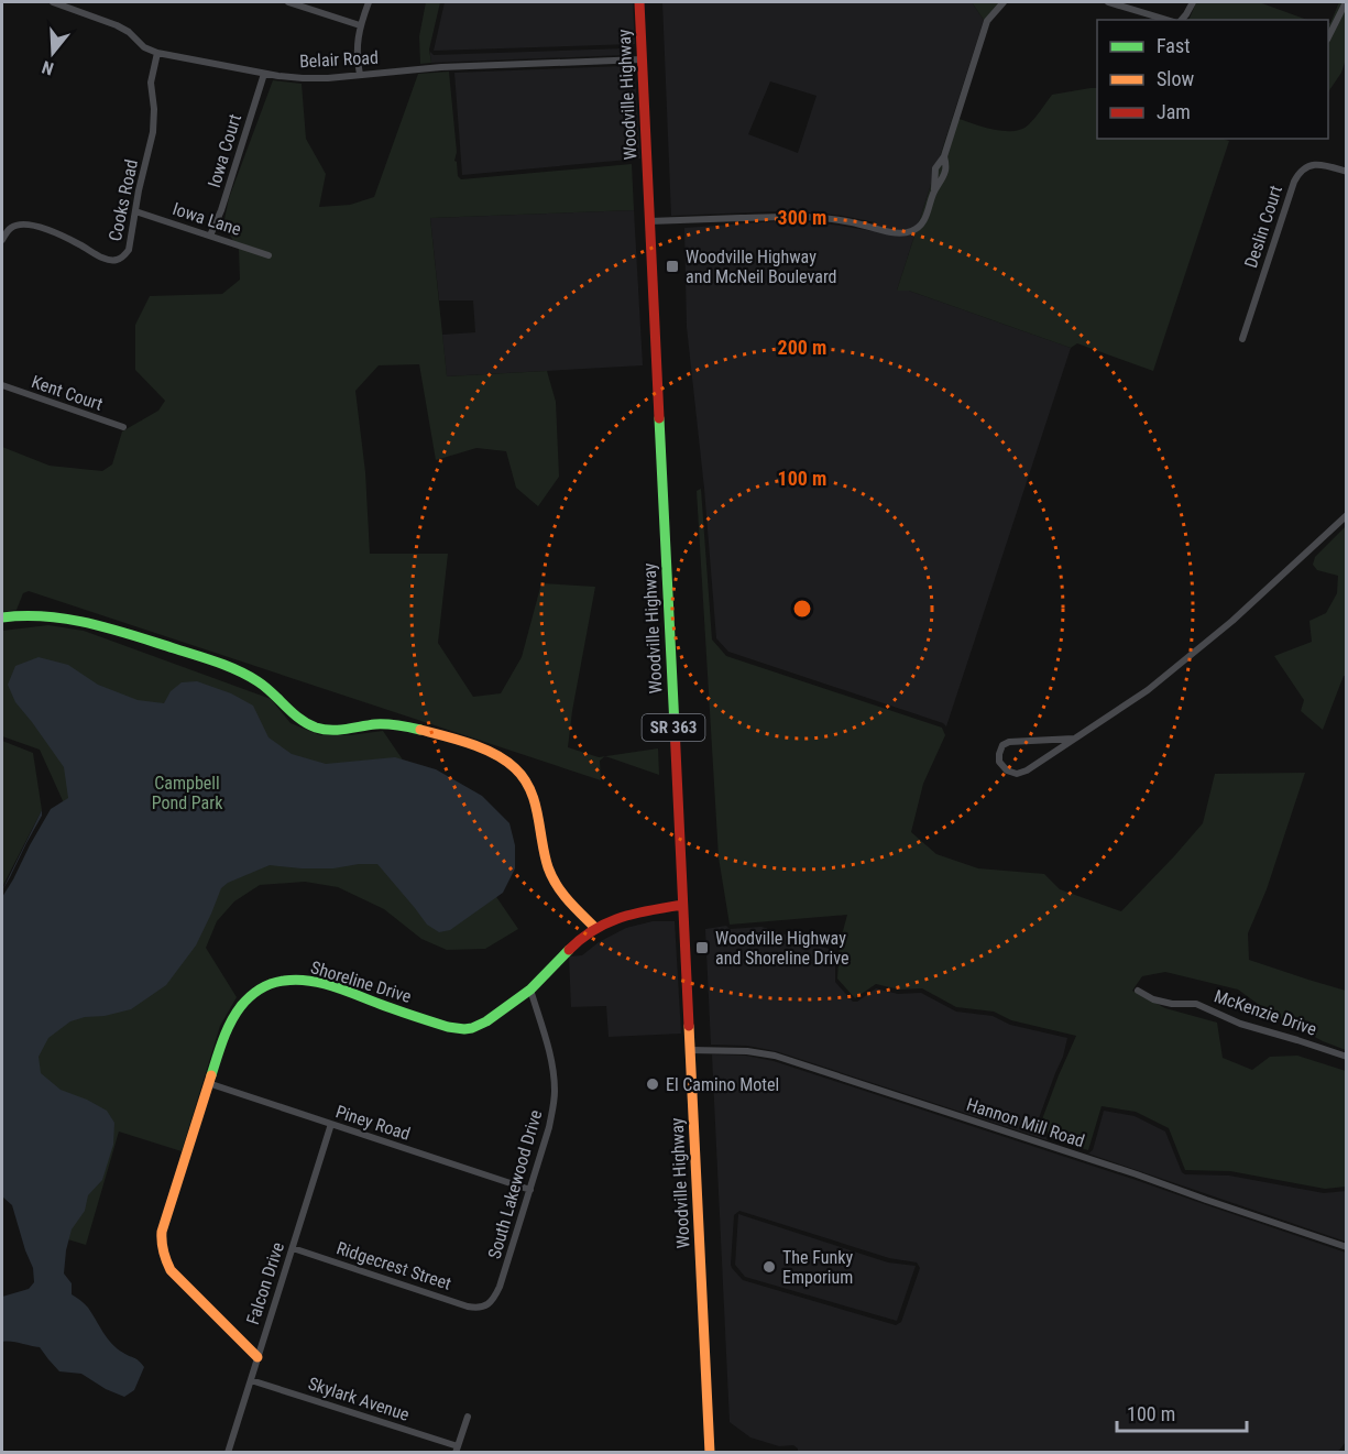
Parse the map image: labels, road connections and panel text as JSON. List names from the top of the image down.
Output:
{
  "streets": {
    "street": [
      "Belair Road",
      "Woodville Highway",
      "Iowa Court",
      "Cooks Road",
      "Iowa Lane",
      "Deslin Court",
      "Kent Court",
      "SR 363",
      "Shoreline Drive",
      "McKenzie Drive",
      "Piney Road",
      "Hannon Mill Road",
      "South Lakewood Drive",
      "Ridgecrest Street",
      "Falcon Drive",
      "Skylark Avenue"
    ]
  },
  "crossings": [
    ["Belair Road", "Woodville Highway"],
    ["Belair Road", "Iowa Court"],
    ["Belair Road", "Cooks Road"],
    ["Woodville Highway", "Shoreline Drive"],
    ["Woodville Highway", "Hannon Mill Road"],
    ["Iowa Court", "Iowa Lane"],
    ["Cooks Road", "Iowa Lane"],
    ["Shoreline Drive", "Piney Road"],
    ["Shoreline Drive", "South Lakewood Drive"],
    ["Shoreline Drive", "Falcon Drive"],
    ["Piney Road", "South Lakewood Drive"],
    ["Piney Road", "Falcon Drive"],
    ["South Lakewood Drive", "Ridgecrest Street"],
    ["Ridgecrest Street", "Falcon Drive"],
    ["Falcon Drive", "Skylark Avenue"]
  ],
  "parks": ["Campbell Pond Park"],
  "places": {
    "transit": ["Woodville Highway and McNeil Boulevard", "Woodville Highway and Shoreline Drive"],
    "other": ["El Camino Motel", "The Funky Emporium"]
  },
  "legend": ["Fast", "Slow", "Jam"],
  "scale_bar": "100 m",
  "north": "bottom",
  "rings": ["300 m", "200 m", "100 m"]
}
